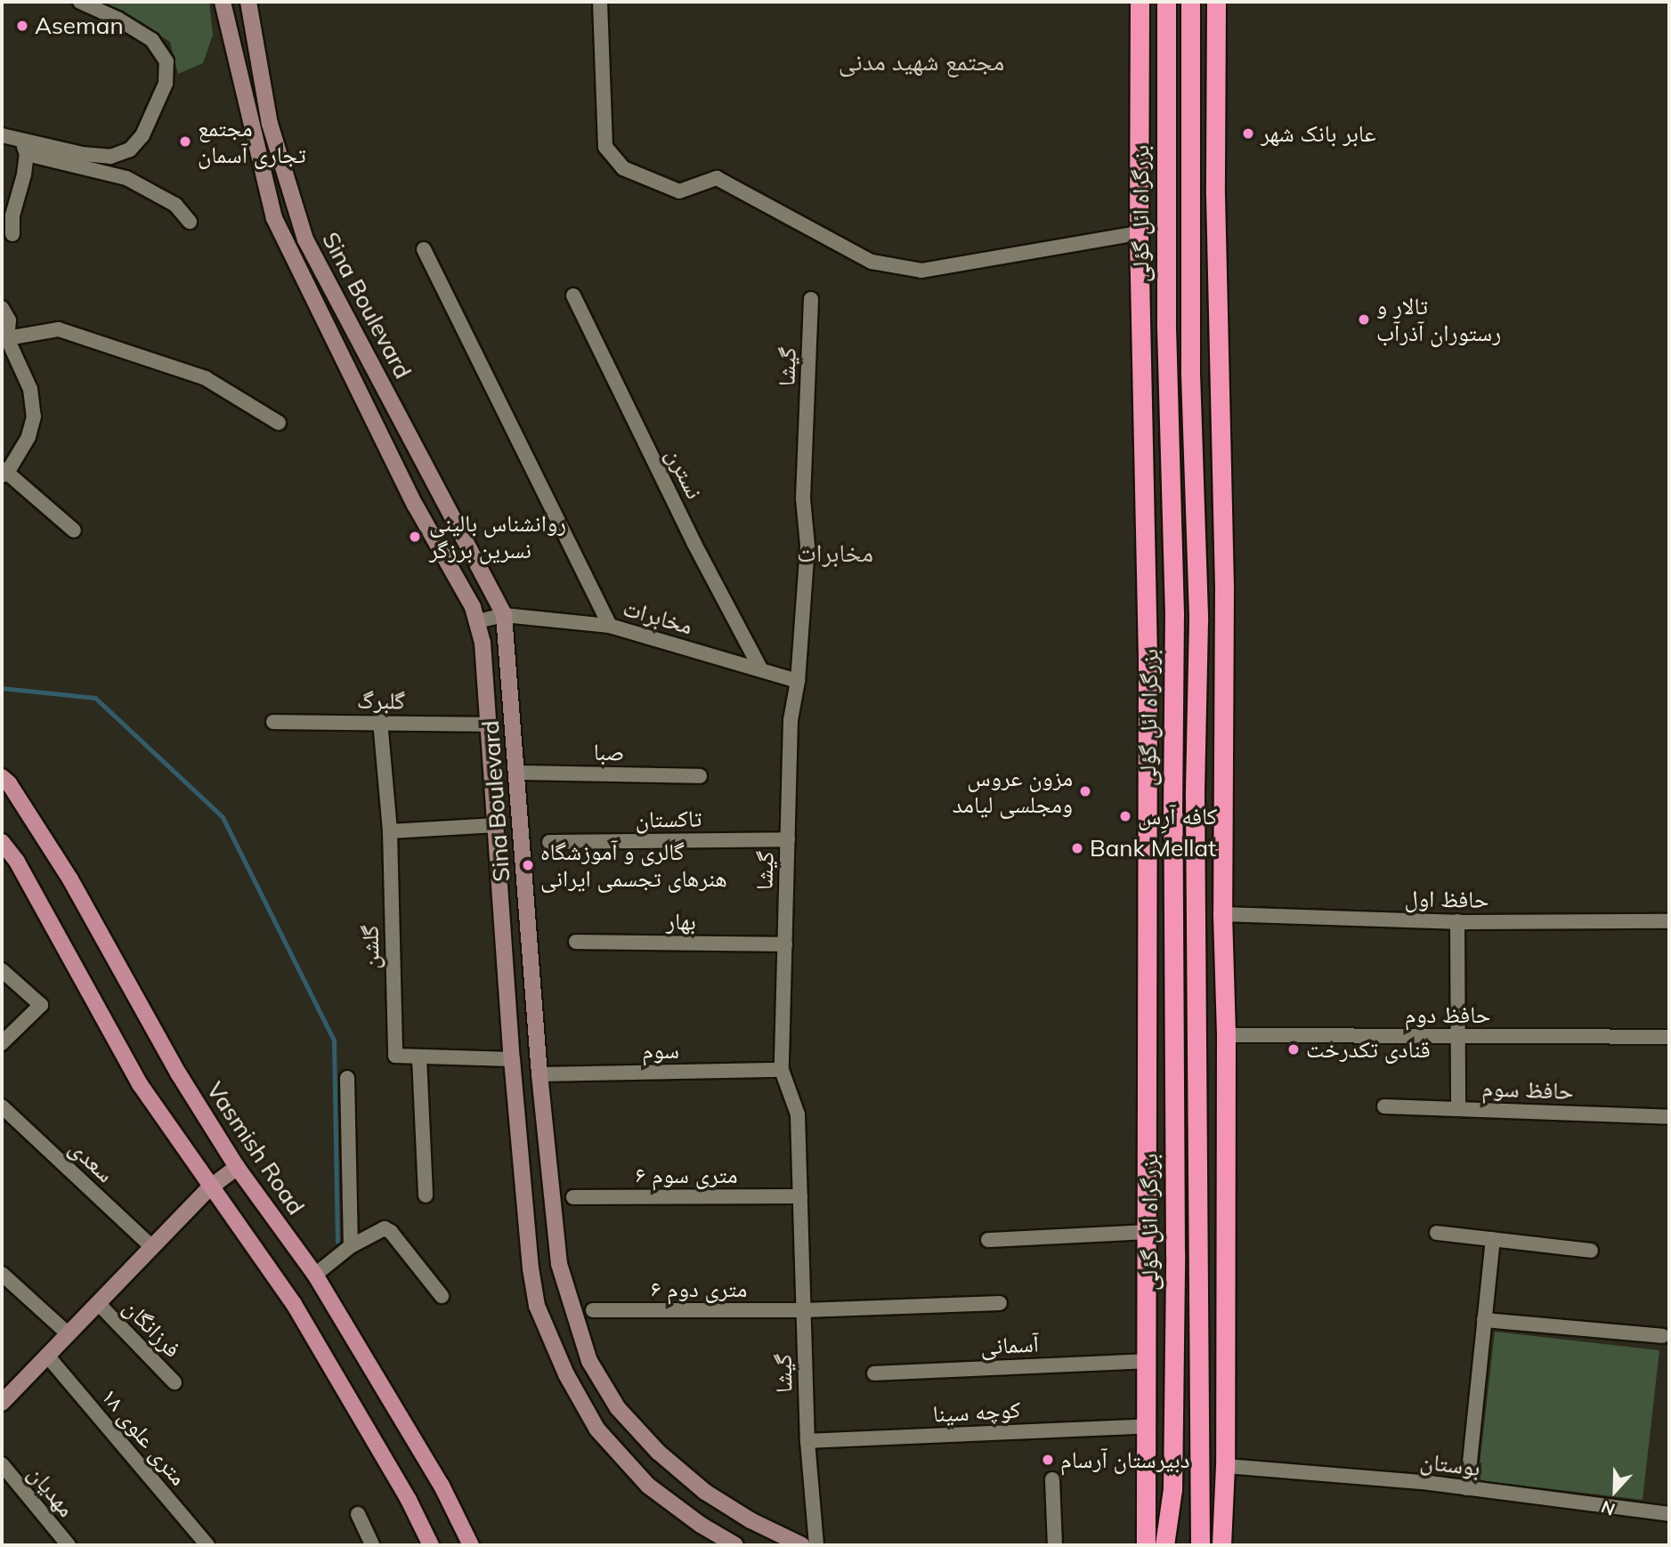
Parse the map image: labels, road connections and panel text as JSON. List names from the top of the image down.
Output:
{
  "streets": {
    "highway": ["بزرگراه ائل گؤلی"],
    "main road": ["Sina Boulevard", "Vasmish Road"],
    "street": [
      "گیشا",
      "نسترن",
      "مخابرات",
      "گلبرگ",
      "صبا",
      "تاکستان",
      "حافظ اول",
      "بهار",
      "گلشن",
      "حافظ دوم",
      "سوم",
      "حافظ سوم",
      "سعدی",
      "۶ متری سوم",
      "۶ متری دوم",
      "فرزانگان",
      "آسمانی",
      "کوچه سینا",
      "۱۸ متری علوی",
      "بوستان",
      "مهدیان"
    ]
  },
  "crossings": [
    ["Sina Boulevard", "مخابرات"],
    ["Sina Boulevard", "گلبرگ"],
    ["Sina Boulevard", "صبا"],
    ["Sina Boulevard", "گلشن"],
    ["Sina Boulevard", "سوم"],
    ["گیشا", "مخابرات"],
    ["گیشا", "تاکستان"],
    ["گیشا", "بهار"],
    ["گیشا", "سوم"],
    ["گیشا", "۶ متری سوم"],
    ["گیشا", "۶ متری دوم"],
    ["گیشا", "کوچه سینا"],
    ["نسترن", "مخابرات"],
    ["گلبرگ", "گلشن"]
  ],
  "districts": ["مجتمع شهید مدنی", "مخابرات"],
  "places": [
    "Aseman",
    "عابر بانک شهر",
    "مجتمع تجاری آسمان",
    "تالار و رستوران آذرآب",
    "روانشناس بالینی نسرین برزگر",
    "مزون عروس ومجلسی لیامد",
    "کافه آرِس",
    "Bank Mellat",
    "گالری و آموزشگاه هنرهای تجسمی ایرانی",
    "قنادی تکدرخت",
    "دبیرستان آرسام"
  ],
  "north": "bottom"
}
